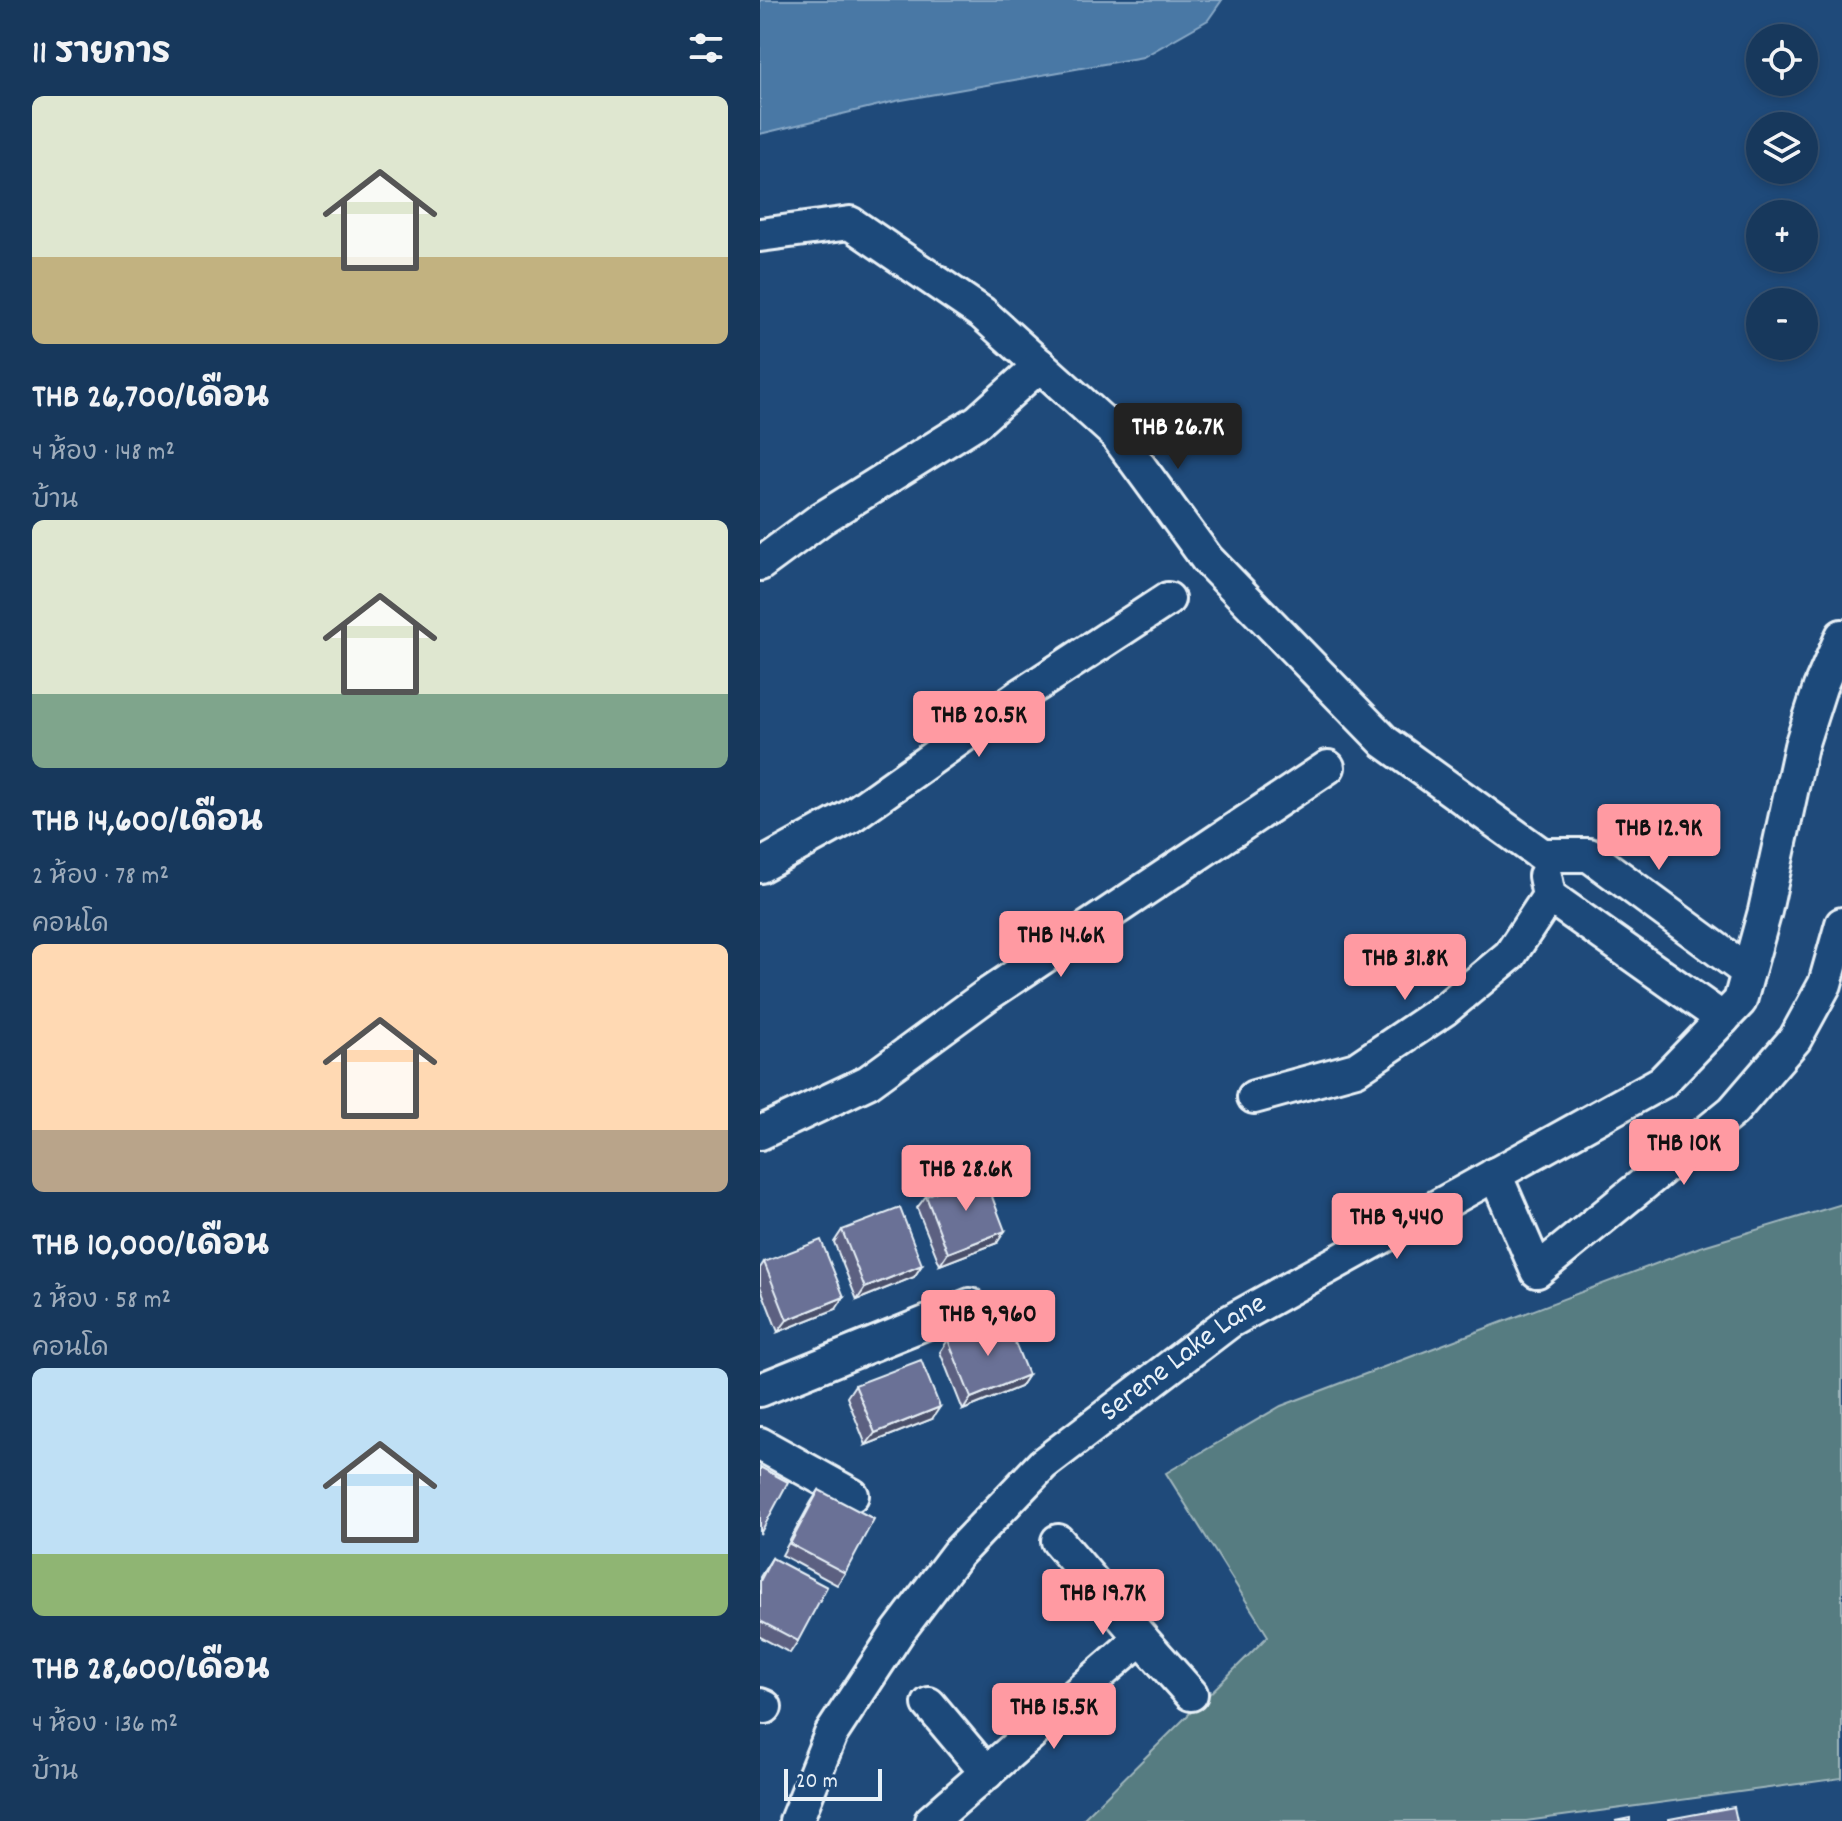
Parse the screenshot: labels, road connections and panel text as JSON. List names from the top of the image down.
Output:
{
  "streets": {
    "street": ["Serene Lake Lane"]
  },
  "scale_bar": "20 m",
  "page": {
    "heading": "11 รายการ",
    "map_buttons": ["+", "−"],
    "list": [
      {
        "name": "THB 26,700/เดือน",
        "note": "4 ห้อง · 148 m² · บ้าน"
      },
      {
        "name": "THB 14,600/เดือน",
        "note": "2 ห้อง · 78 m² · คอนโด"
      },
      {
        "name": "THB 10,000/เดือน",
        "note": "2 ห้อง · 58 m² · คอนโด"
      },
      {
        "name": "THB 28,600/เดือน",
        "note": "4 ห้อง · 136 m² · บ้าน"
      }
    ],
    "price": [
      "THB 26.7K",
      "THB 20.5K",
      "THB 12.9K",
      "THB 14.6K",
      "THB 31.8K",
      "THB 10K",
      "THB 28.6K",
      "THB 9,440",
      "THB 9,960",
      "THB 19.7K",
      "THB 15.5K"
    ],
    "scale": "20 m"
  }
}
